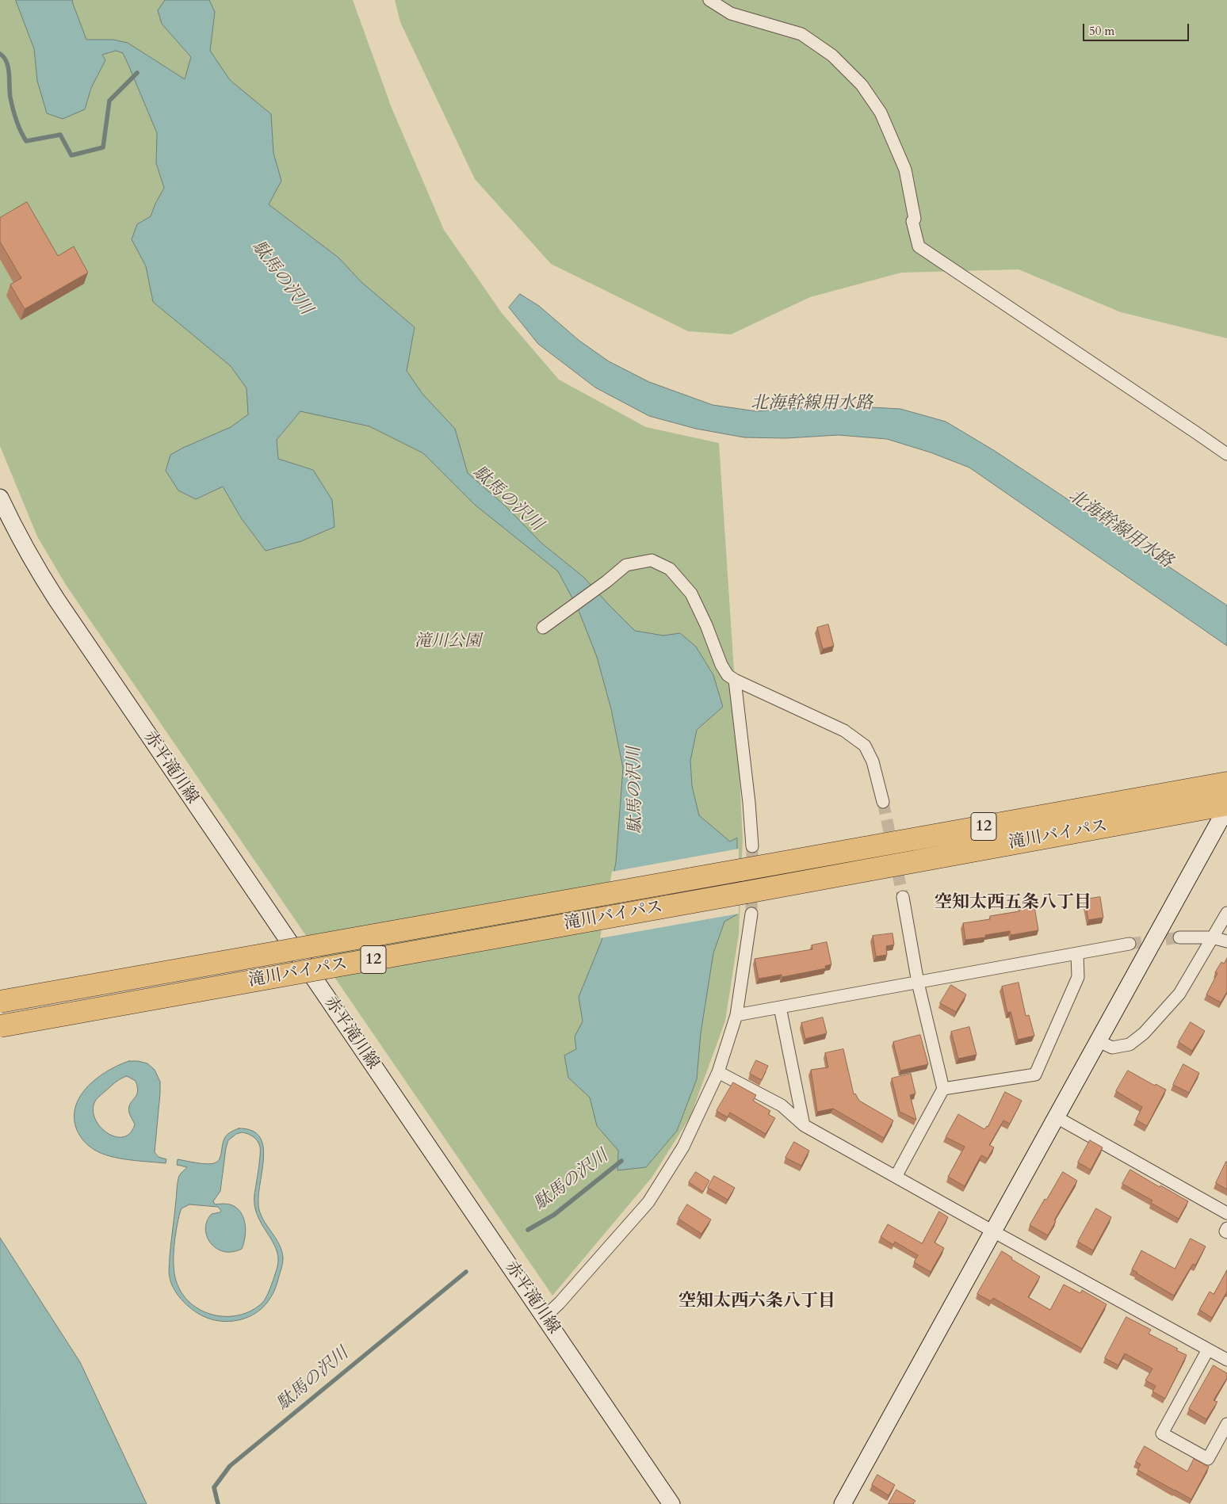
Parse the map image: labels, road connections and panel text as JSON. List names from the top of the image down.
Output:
{
  "streets": {
    "highway": ["12", "滝川バイパス"],
    "main road": ["赤平滝川線"]
  },
  "districts": ["空知太西五条八丁目", "空知太西六条八丁目"],
  "water": ["駄馬の沢川", "北海幹線用水路"],
  "parks": ["滝川公園"],
  "scale_bar": "50 m"
}
